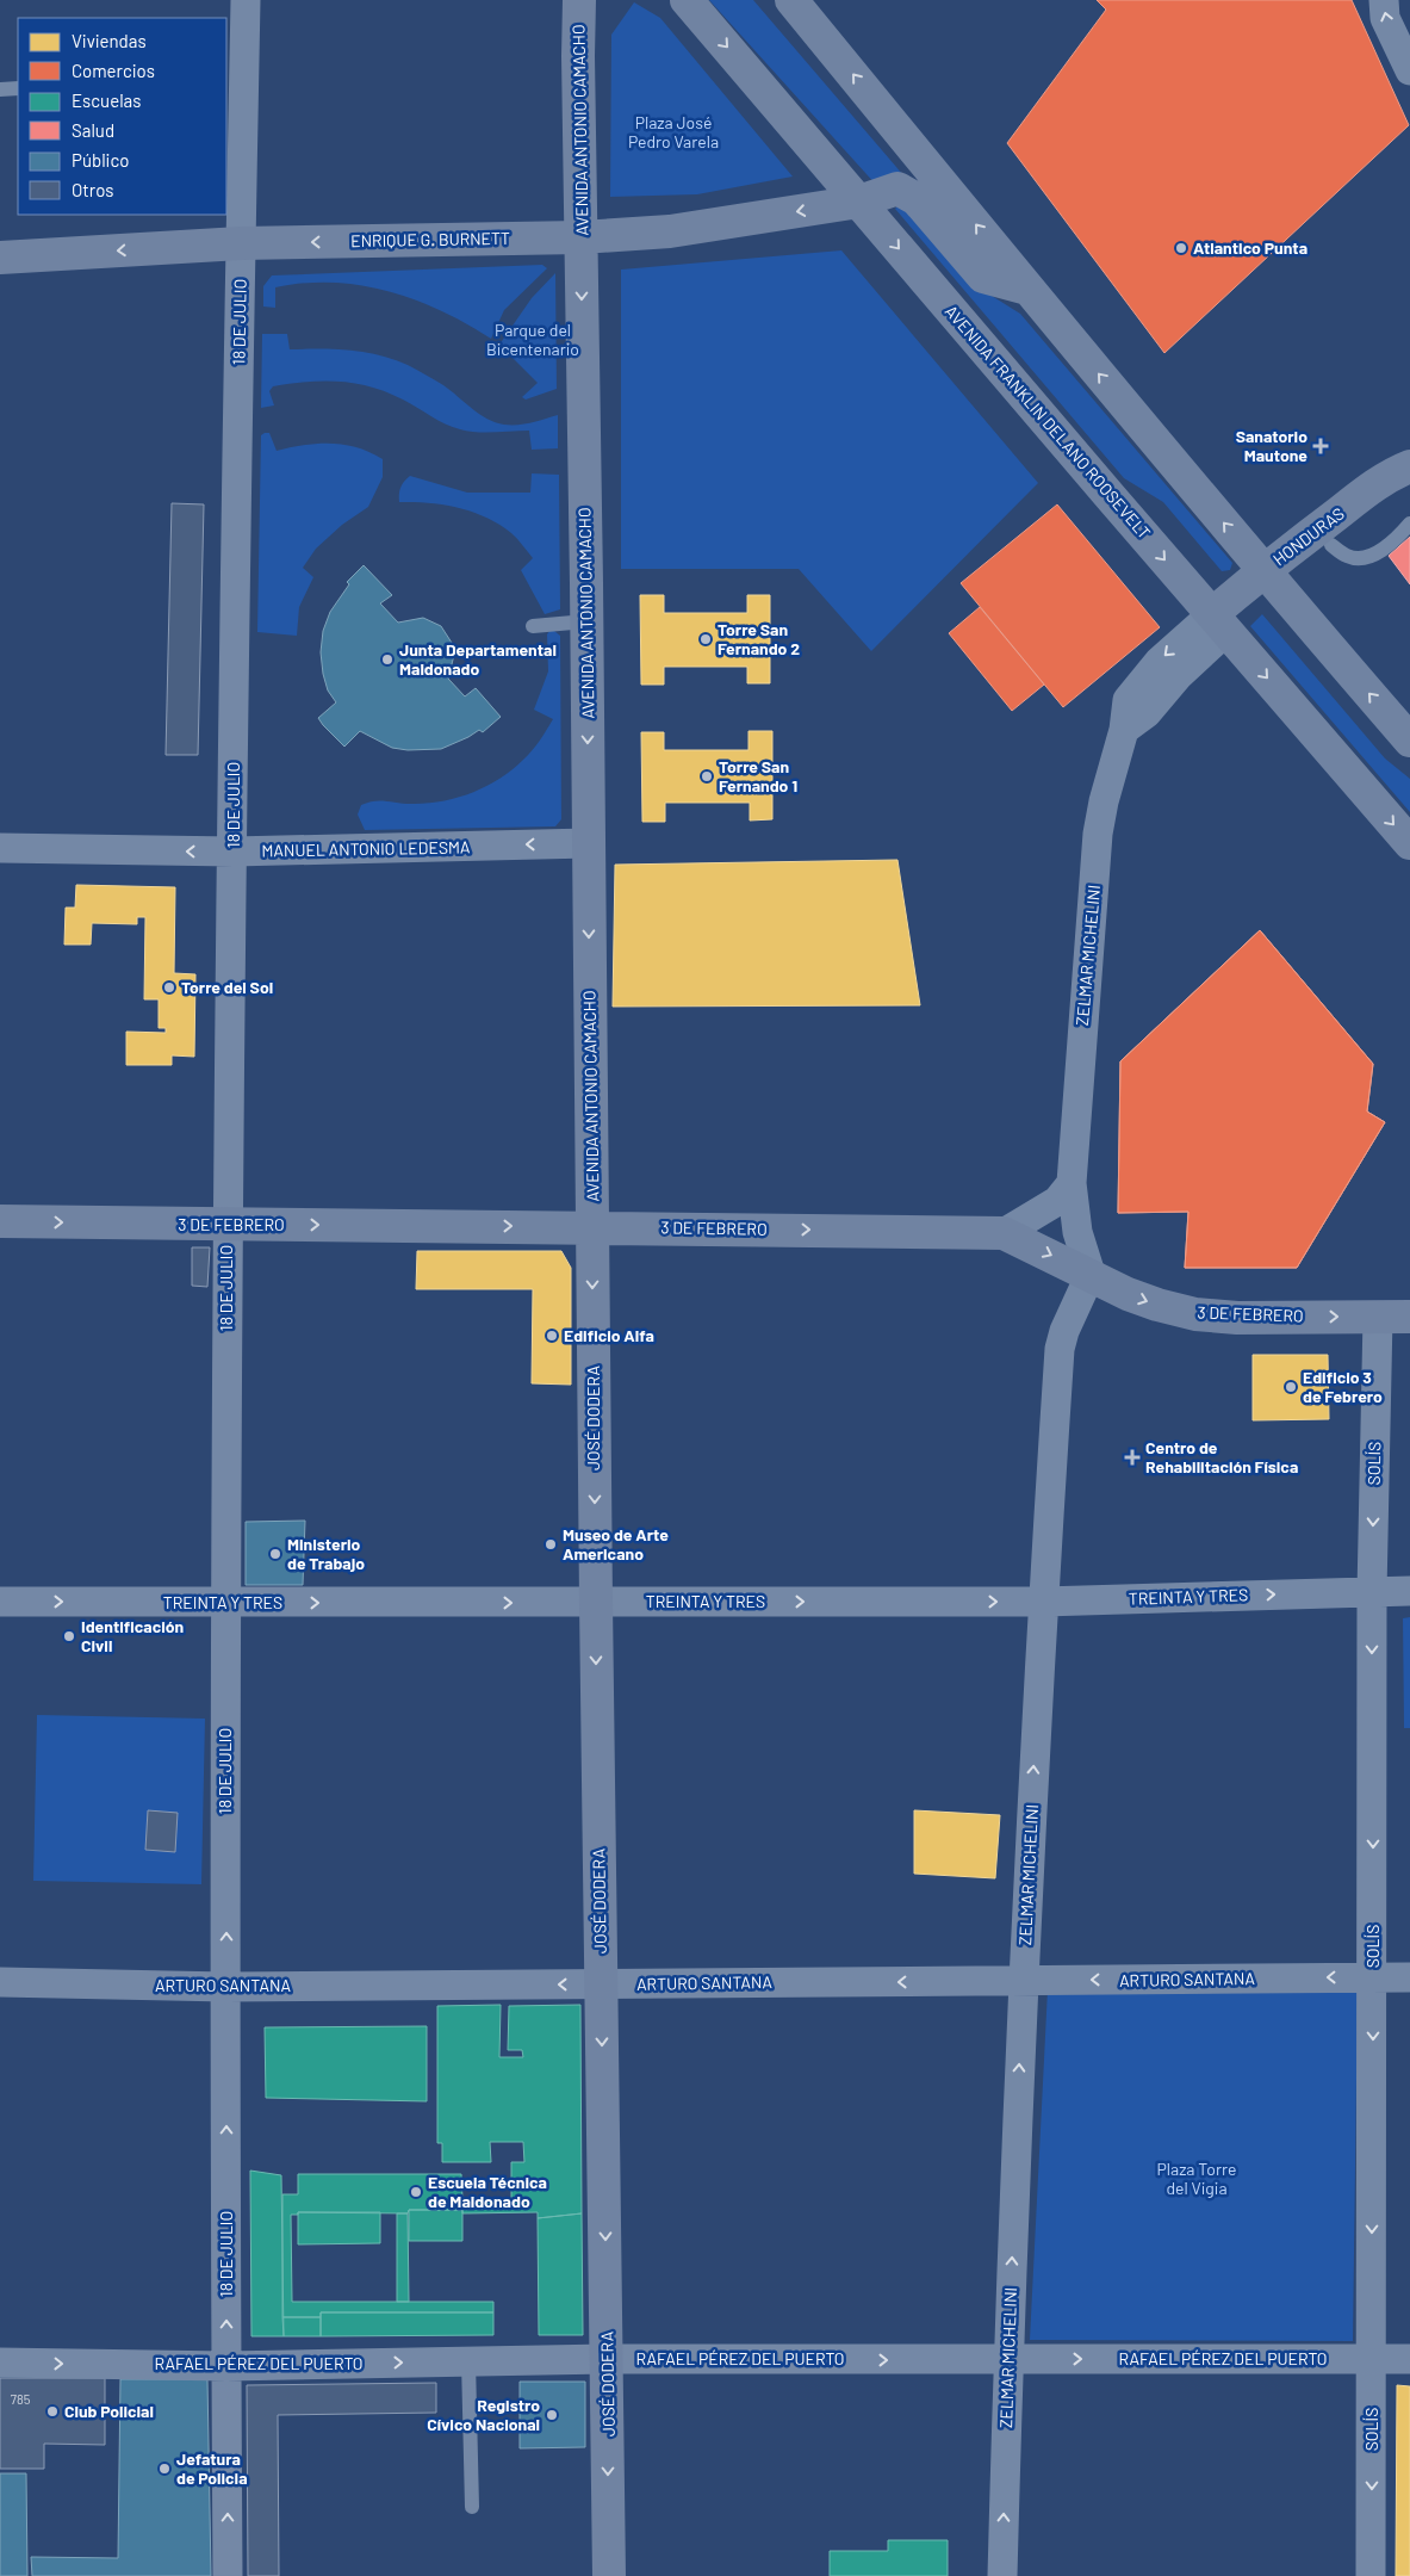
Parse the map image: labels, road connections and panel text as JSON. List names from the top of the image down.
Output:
{
  "streets": {
    "street": [
      "AVENIDA ANTONIO CAMACHO",
      "ENRIQUE G. BURNETT",
      "18 DE JULIO",
      "AVENIDA FRANKLIN DELANO ROOSEVELT",
      "HONDURAS",
      "MANUEL ANTONIO LEDESMA",
      "ZELMAR MICHELINI",
      "3 DE FEBRERO",
      "JOSÉ DODERA",
      "SOLÍS",
      "TREINTA Y TRES",
      "ARTURO SANTANA",
      "RAFAEL PÉREZ DEL PUERTO"
    ]
  },
  "crossings": [
    ["AVENIDA ANTONIO CAMACHO", "ENRIQUE G. BURNETT"],
    ["AVENIDA ANTONIO CAMACHO", "MANUEL ANTONIO LEDESMA"],
    ["AVENIDA ANTONIO CAMACHO", "3 DE FEBRERO"],
    ["AVENIDA ANTONIO CAMACHO", "JOSÉ DODERA"],
    ["ENRIQUE G. BURNETT", "18 DE JULIO"],
    ["ENRIQUE G. BURNETT", "AVENIDA FRANKLIN DELANO ROOSEVELT"],
    ["18 DE JULIO", "MANUEL ANTONIO LEDESMA"],
    ["18 DE JULIO", "3 DE FEBRERO"],
    ["18 DE JULIO", "TREINTA Y TRES"],
    ["18 DE JULIO", "ARTURO SANTANA"],
    ["18 DE JULIO", "RAFAEL PÉREZ DEL PUERTO"],
    ["AVENIDA FRANKLIN DELANO ROOSEVELT", "HONDURAS"],
    ["AVENIDA FRANKLIN DELANO ROOSEVELT", "ZELMAR MICHELINI"],
    ["HONDURAS", "ZELMAR MICHELINI"],
    ["ZELMAR MICHELINI", "3 DE FEBRERO"],
    ["ZELMAR MICHELINI", "TREINTA Y TRES"],
    ["ZELMAR MICHELINI", "ARTURO SANTANA"],
    ["ZELMAR MICHELINI", "RAFAEL PÉREZ DEL PUERTO"],
    ["3 DE FEBRERO", "JOSÉ DODERA"],
    ["3 DE FEBRERO", "SOLÍS"],
    ["JOSÉ DODERA", "TREINTA Y TRES"],
    ["JOSÉ DODERA", "ARTURO SANTANA"],
    ["JOSÉ DODERA", "RAFAEL PÉREZ DEL PUERTO"],
    ["SOLÍS", "TREINTA Y TRES"],
    ["SOLÍS", "ARTURO SANTANA"],
    ["SOLÍS", "RAFAEL PÉREZ DEL PUERTO"]
  ],
  "one_way": [
    "AVENIDA ANTONIO CAMACHO",
    "ENRIQUE G. BURNETT",
    "18 DE JULIO",
    "MANUEL ANTONIO LEDESMA",
    "ZELMAR MICHELINI",
    "3 DE FEBRERO",
    "JOSÉ DODERA",
    "SOLÍS",
    "TREINTA Y TRES",
    "ARTURO SANTANA",
    "RAFAEL PÉREZ DEL PUERTO"
  ],
  "parks": ["Plaza José Pedro Varela", "Parque del Bicentenario", "Plaza Torre del Vigia"],
  "places": {
    "other": [
      "Atlantico Punta",
      "Torre San Fernando 2",
      "Junta Departamental Maldonado",
      "Torre San Fernando 1",
      "Torre del Sol",
      "Edificio Alfa",
      "Edificio 3 de Febrero",
      "Museo de Arte Americano",
      "Ministerio de Trabajo",
      "Identificación Civil",
      "Escuela Técnica de Maldonado",
      "Club Policial",
      "Registro Cívico Nacional",
      "Jefatura de Policia"
    ],
    "health": ["Sanatorio Mautone", "Centro de Rehabilitación Física"]
  },
  "house_numbers": ["785"],
  "legend": [
    "Viviendas",
    "Comercios",
    "Escuelas",
    "Salud",
    "Público",
    "Otros"
  ]
}
